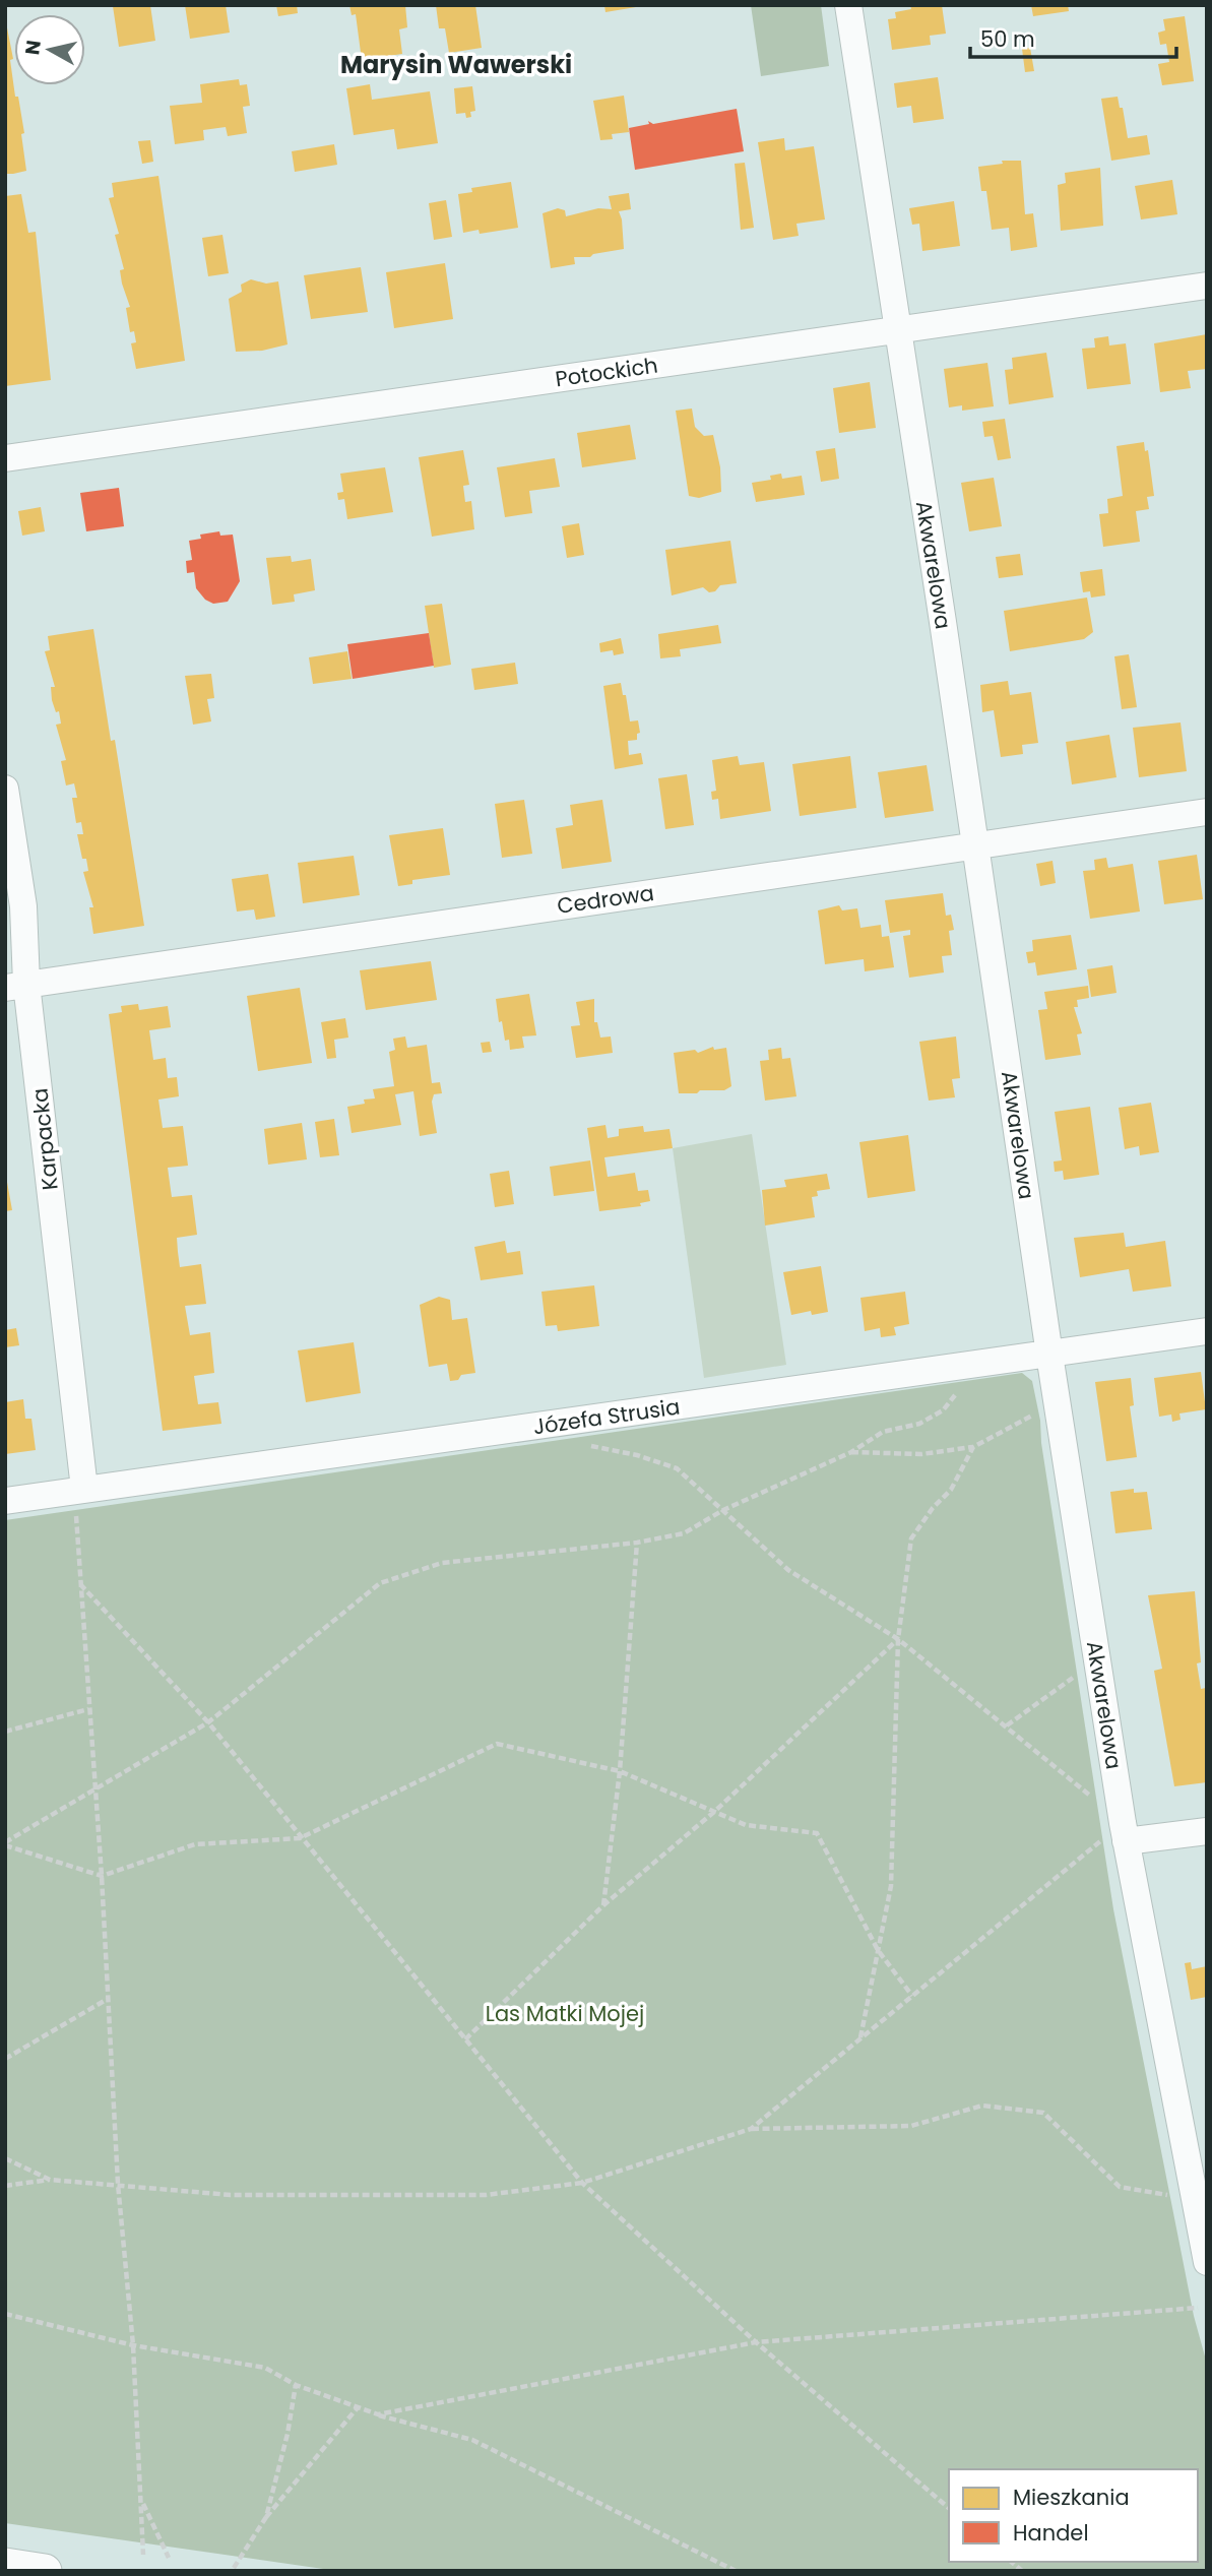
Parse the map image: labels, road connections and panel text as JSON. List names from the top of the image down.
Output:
{
  "streets": {
    "street": [
      "Potockich",
      "Akwarelowa",
      "Cedrowa",
      "Karpacka",
      "Józefa Strusia"
    ]
  },
  "crossings": [
    ["Potockich", "Akwarelowa"],
    ["Akwarelowa", "Cedrowa"],
    ["Akwarelowa", "Józefa Strusia"],
    ["Cedrowa", "Karpacka"],
    ["Karpacka", "Józefa Strusia"]
  ],
  "districts": ["Marysin Wawerski"],
  "parks": ["Las Matki Mojej"],
  "legend": ["Mieszkania", "Handel"],
  "scale_bar": "50 m",
  "north": "left"
}
